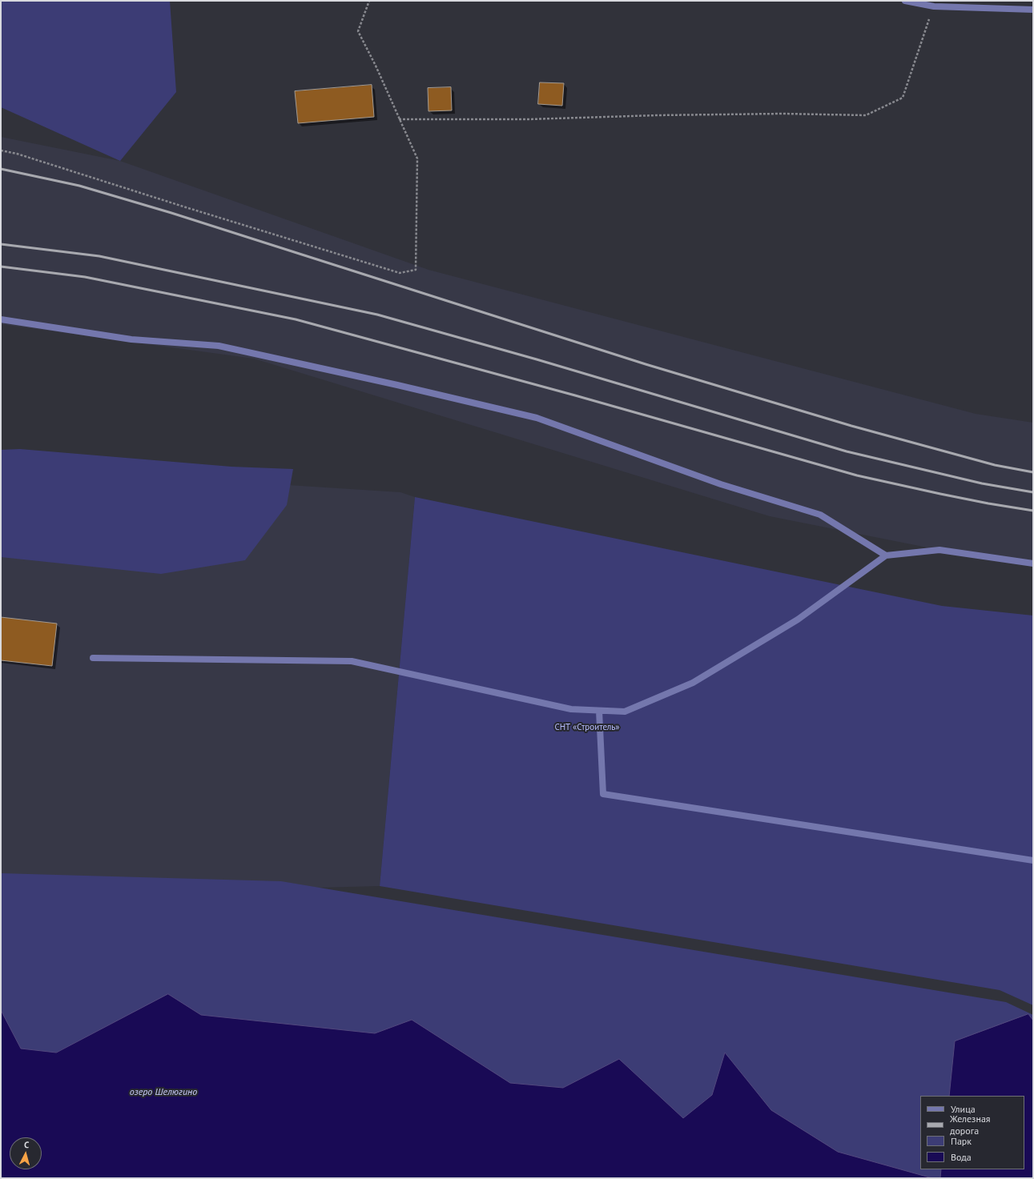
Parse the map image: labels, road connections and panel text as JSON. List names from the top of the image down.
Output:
{
  "water": ["озеро Шелюгино"],
  "parks": ["СНТ «Строитель»"],
  "legend": [
    "Улица",
    "Железная дорога",
    "Парк",
    "Вода"
  ],
  "north": "top"
}
